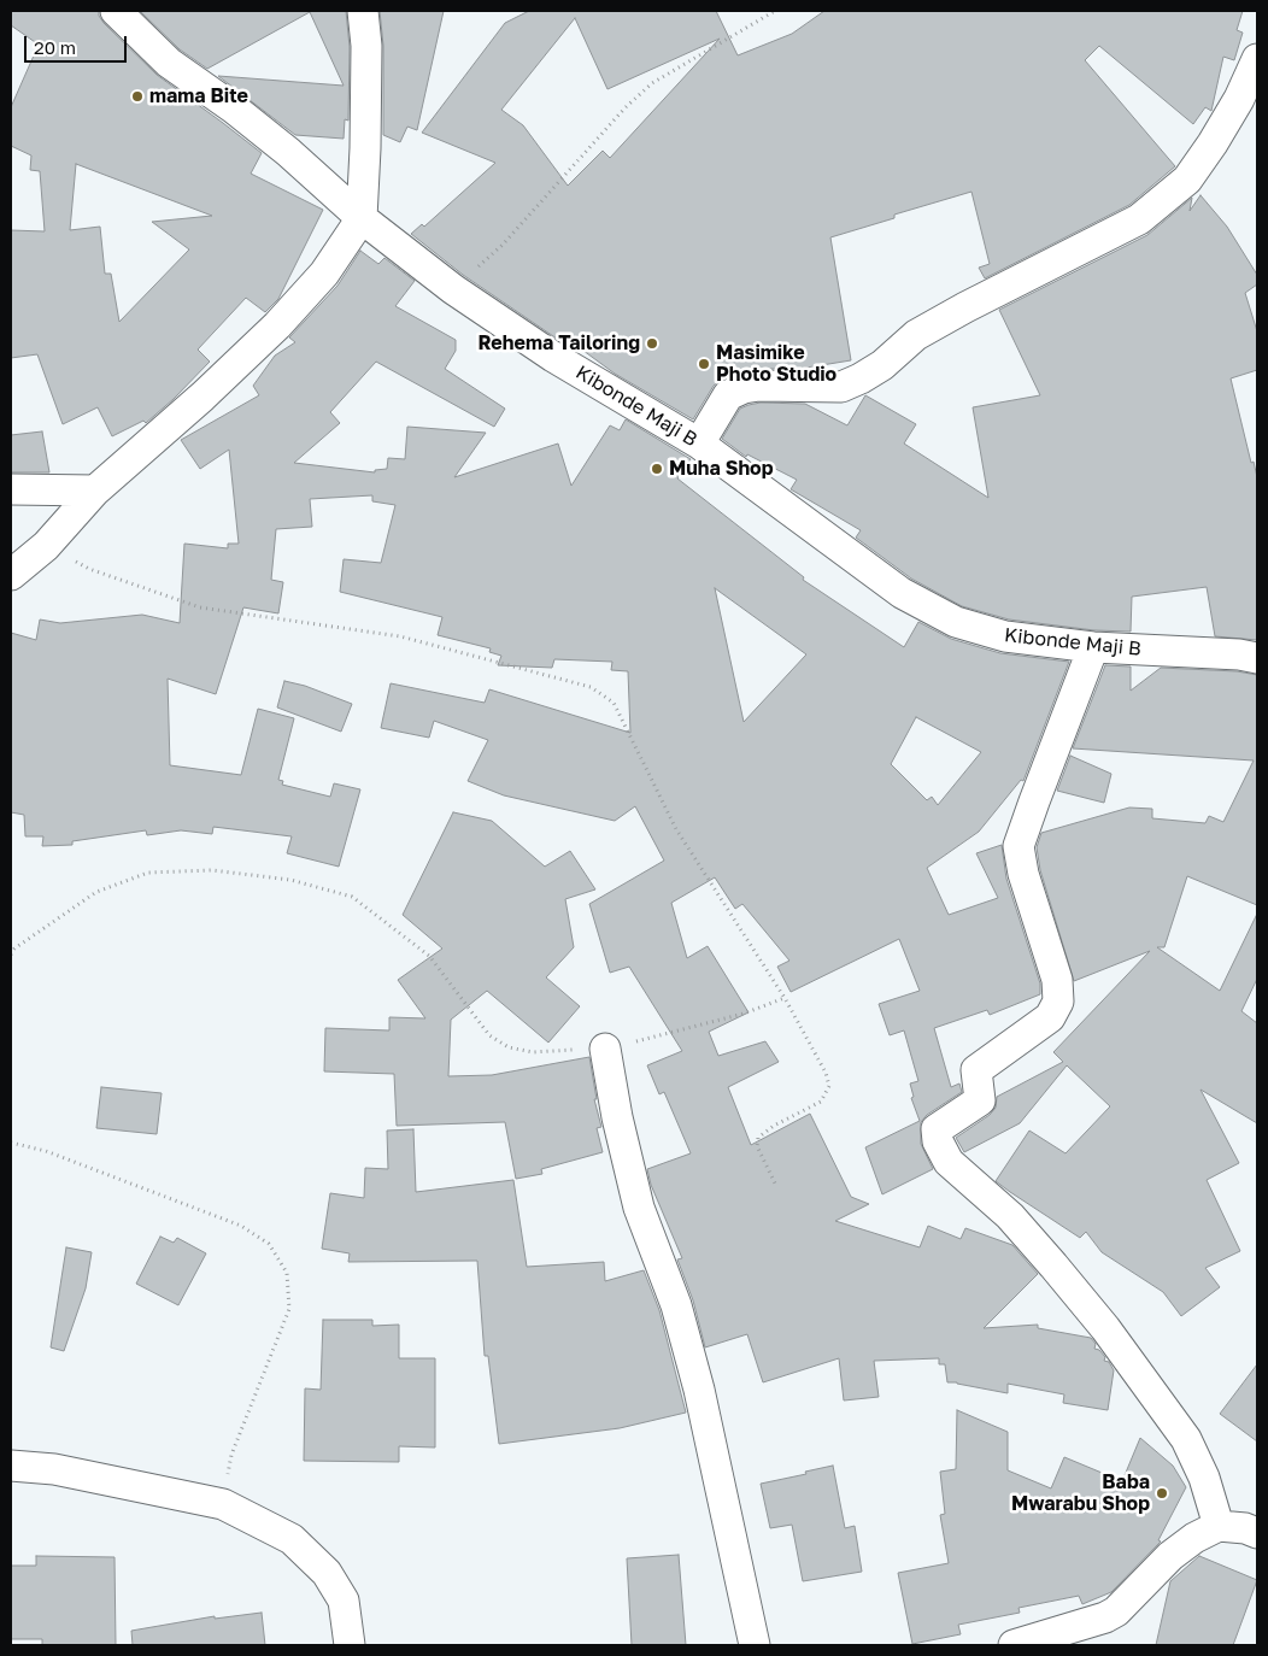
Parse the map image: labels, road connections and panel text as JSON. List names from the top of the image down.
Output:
{
  "streets": {
    "street": ["Kibonde Maji B"]
  },
  "places": [
    "mama Bite",
    "Rehema Tailoring",
    "Masimike Photo Studio",
    "Muha Shop",
    "Baba Mwarabu Shop"
  ],
  "scale_bar": "20 m"
}
